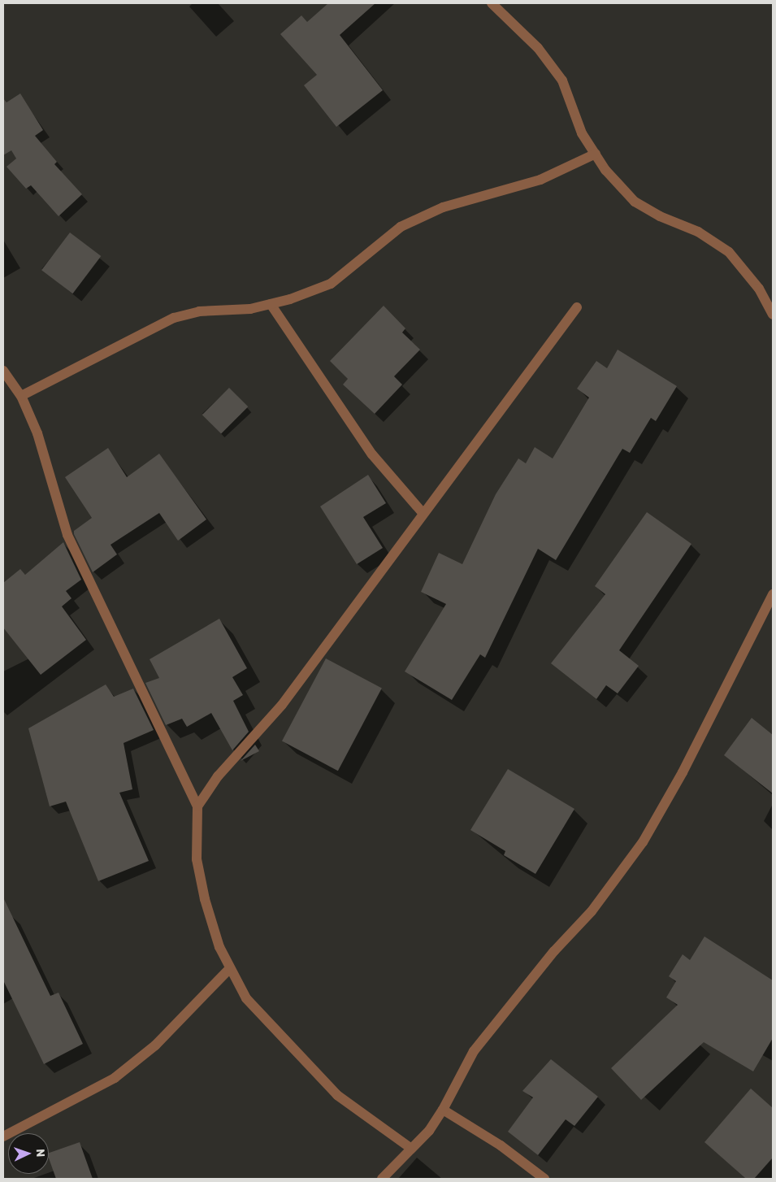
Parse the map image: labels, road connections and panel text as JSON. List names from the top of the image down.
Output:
{
  "north": "right"
}
